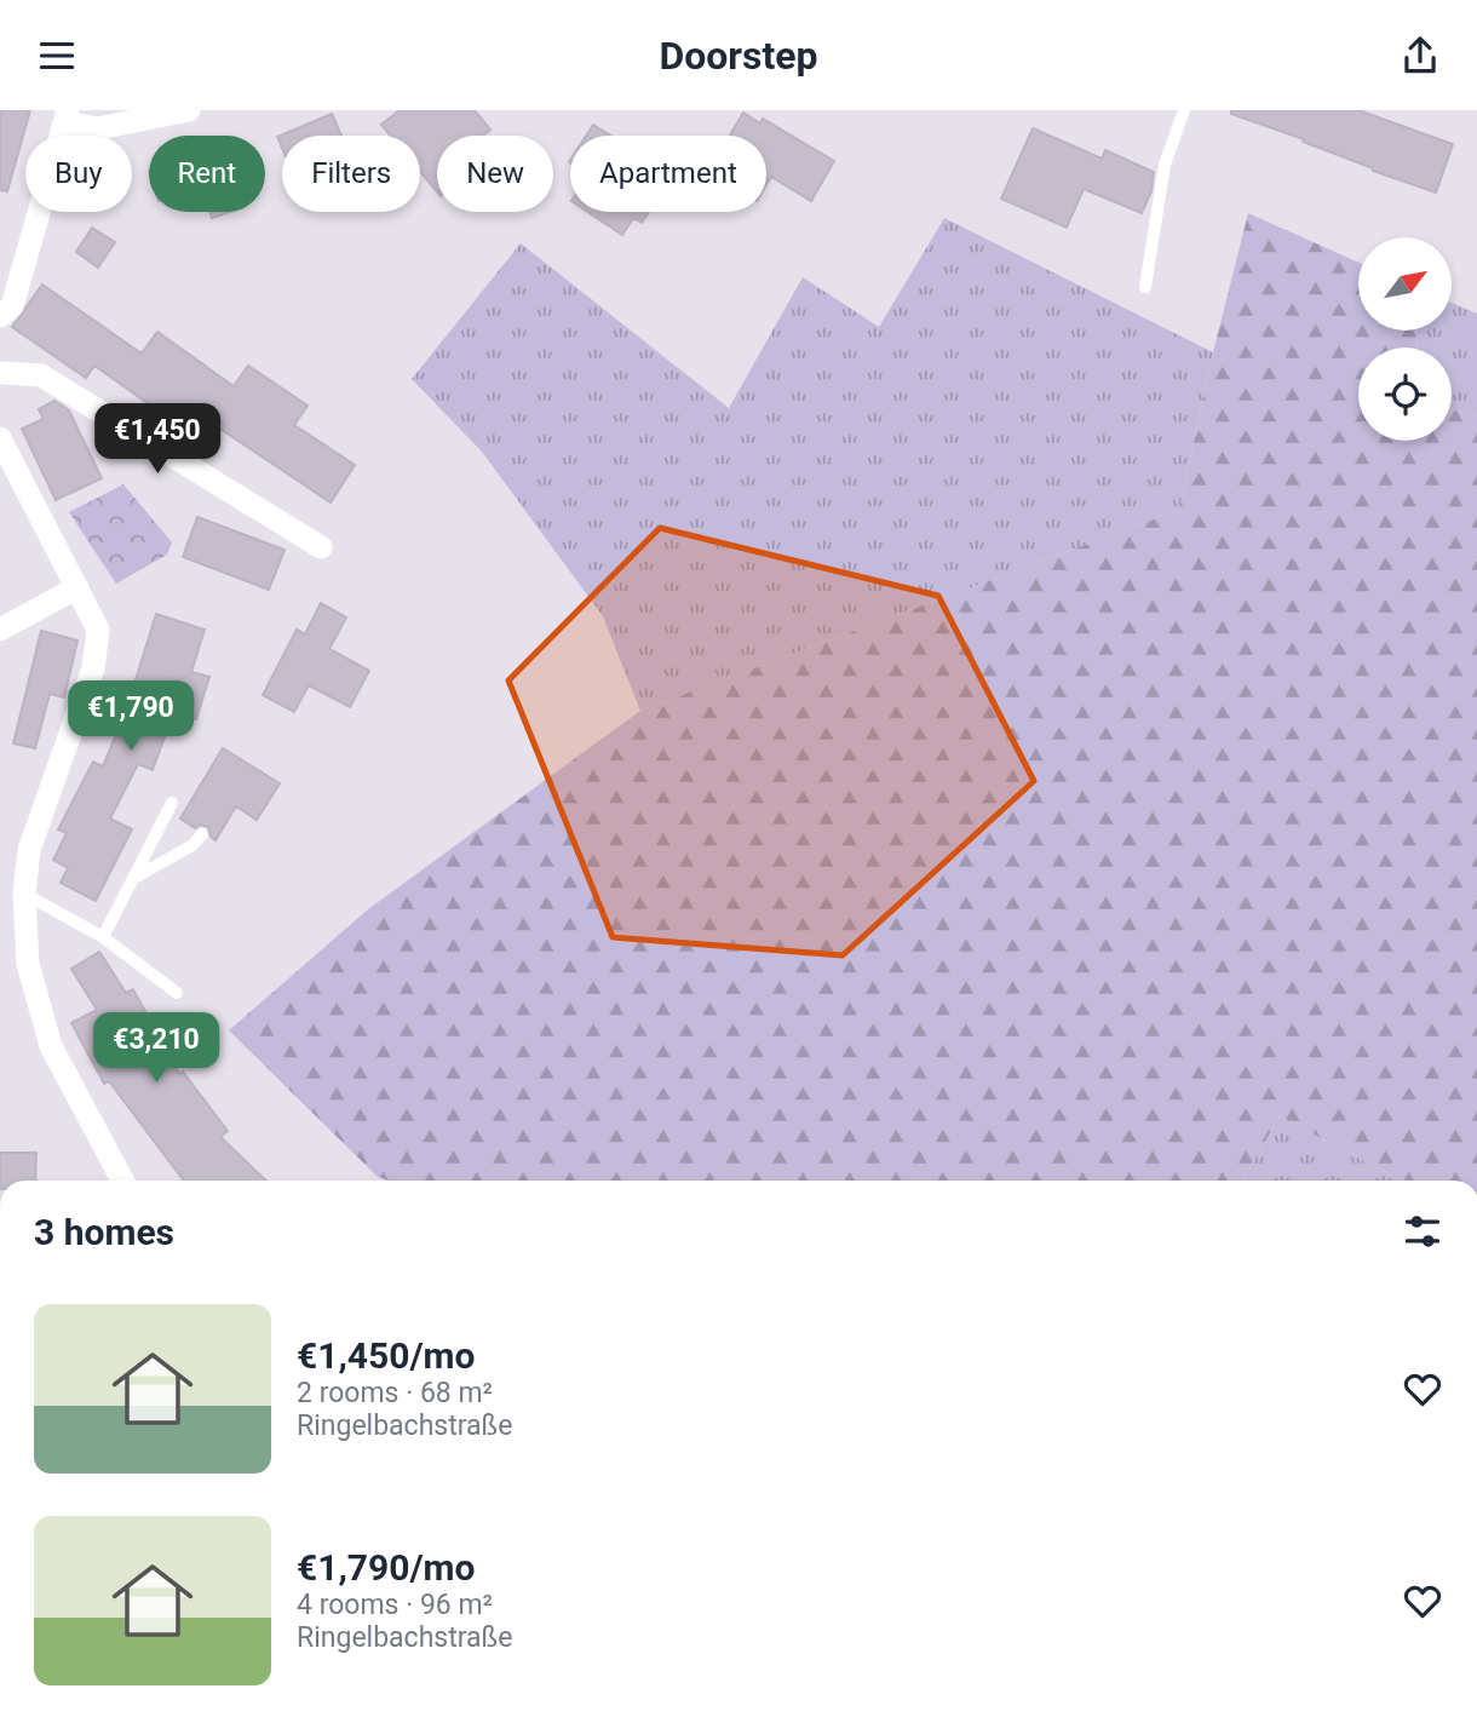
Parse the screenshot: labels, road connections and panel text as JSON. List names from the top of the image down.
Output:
{
  "north": "top right",
  "page": {
    "header": "Doorstep",
    "chip": [
      "Buy",
      "Rent",
      "Filters",
      "New",
      "Apartment"
    ],
    "price": ["€1,450", "€1,790", "€3,210"],
    "heading": "3 homes",
    "list": [
      {
        "name": "€1,450/mo",
        "note": "2 rooms · 68 m² · Ringelbachstraße"
      },
      {
        "name": "€1,790/mo",
        "note": "4 rooms · 96 m² · Ringelbachstraße"
      }
    ]
  }
}
